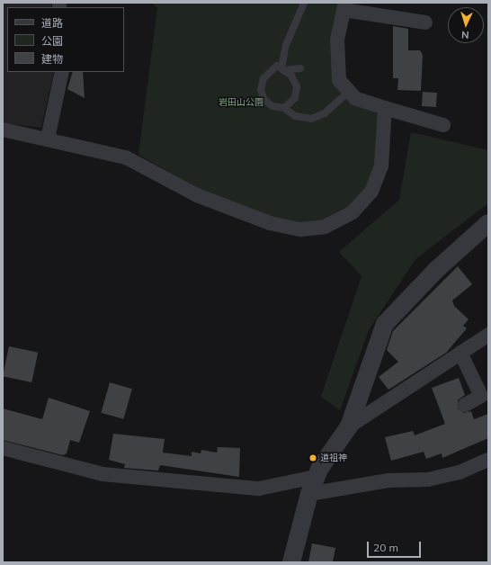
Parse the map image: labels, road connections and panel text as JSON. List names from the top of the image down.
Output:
{
  "parks": ["岩田山公園"],
  "places": ["道祖神"],
  "legend": ["道路", "公園", "建物"],
  "scale_bar": "20 m",
  "north": "bottom"
}
